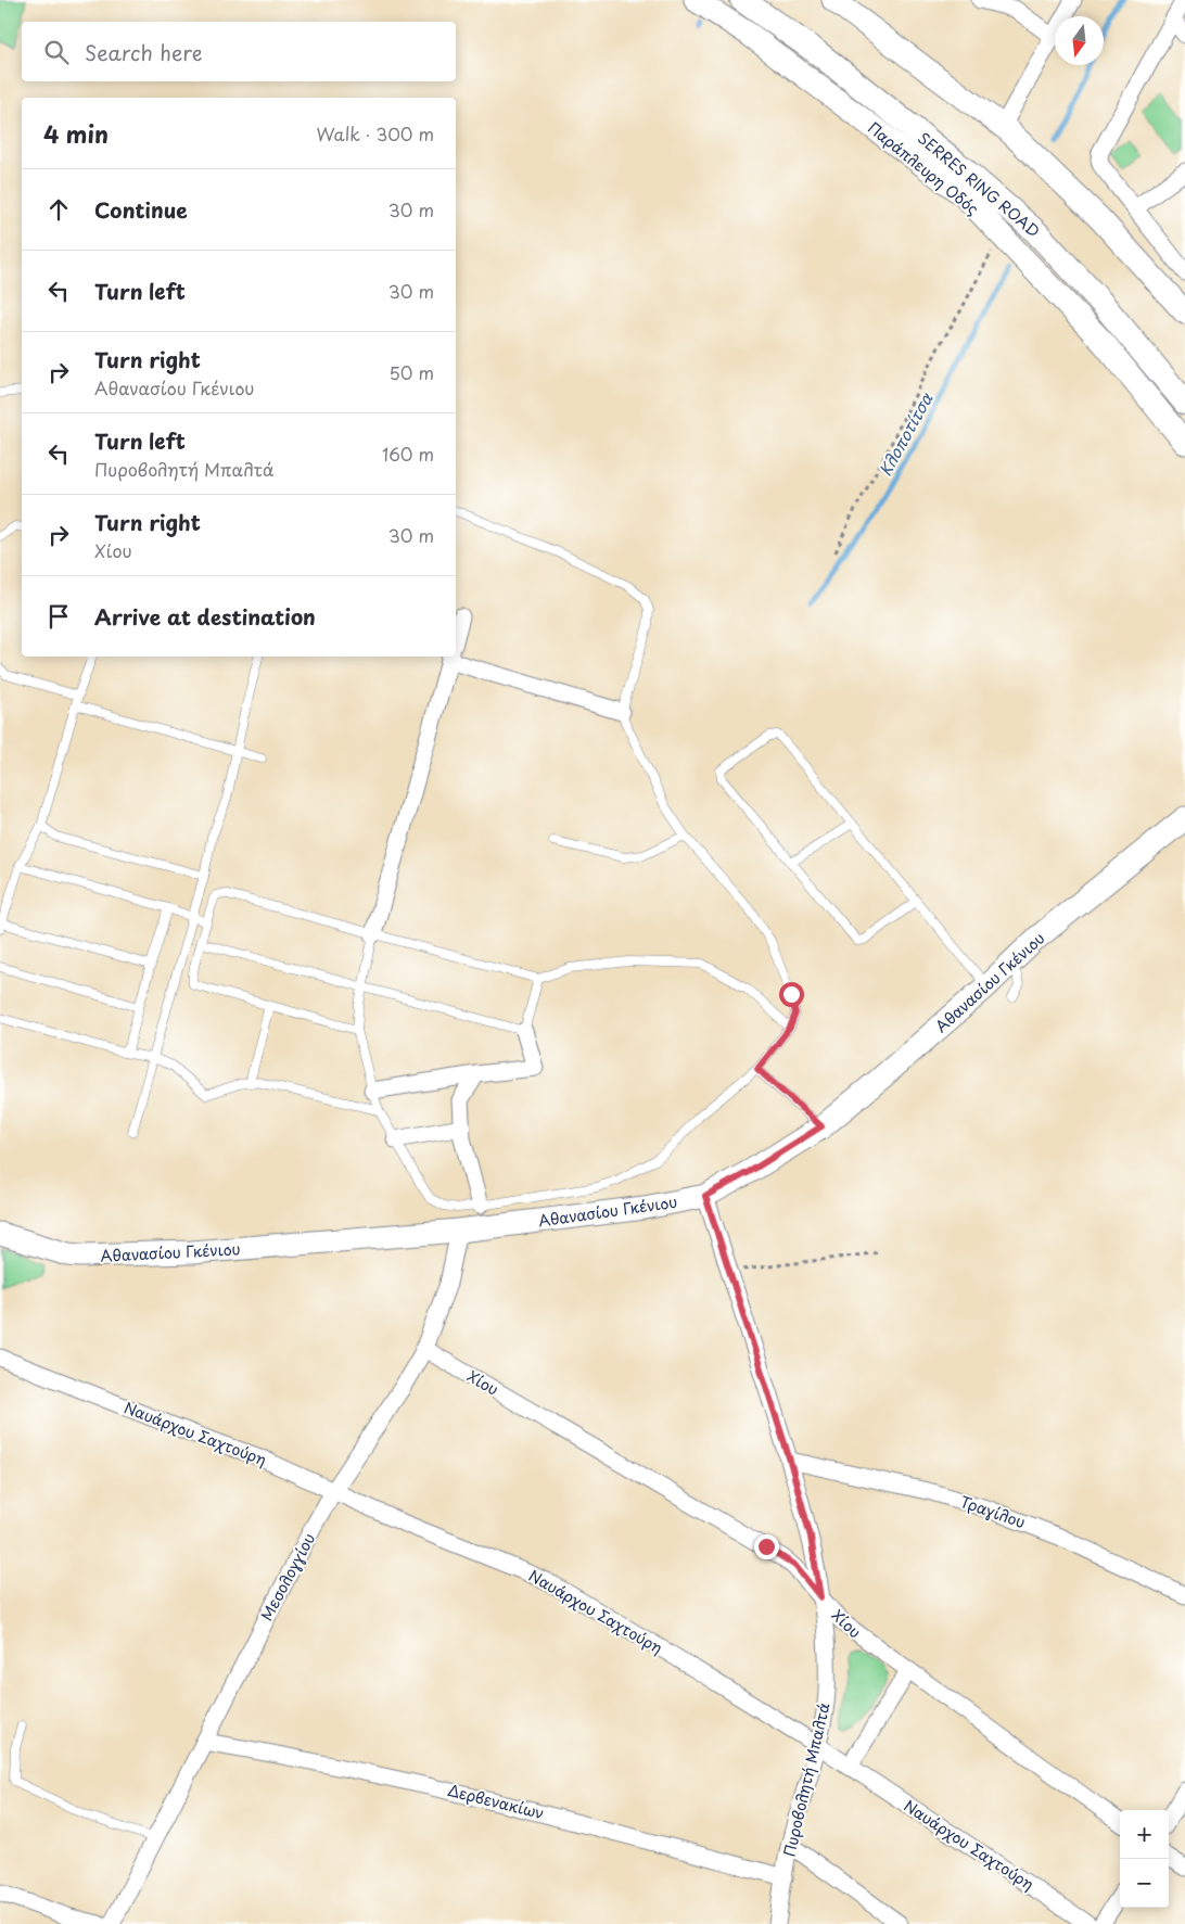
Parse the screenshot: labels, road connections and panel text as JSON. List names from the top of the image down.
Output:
{
  "streets": {
    "main road": ["SERRES RING ROAD"],
    "street": [
      "Παράπλευρη Οδός",
      "Αθανασίου Γκένιου",
      "Χίου",
      "Ναυάρχου Σαχτούρη",
      "Τραγίλου",
      "Μεσολογγίου",
      "Πυροβολητή Μπαλτά",
      "Δερβενακίων"
    ]
  },
  "crossings": [
    ["Αθανασίου Γκένιου", "Μεσολογγίου"],
    ["Αθανασίου Γκένιου", "Πυροβολητή Μπαλτά"],
    ["Χίου", "Μεσολογγίου"],
    ["Χίου", "Πυροβολητή Μπαλτά"],
    ["Ναυάρχου Σαχτούρη", "Μεσολογγίου"],
    ["Ναυάρχου Σαχτούρη", "Πυροβολητή Μπαλτά"],
    ["Τραγίλου", "Πυροβολητή Μπαλτά"],
    ["Μεσολογγίου", "Δερβενακίων"],
    ["Πυροβολητή Μπαλτά", "Δερβενακίων"]
  ],
  "water": ["Κλοποτίτσα"],
  "north": "bottom",
  "page": {
    "search": "Search here",
    "heading": ["4 min", "Walk · 300 m"],
    "list": [
      ["Continue", "30 m"],
      ["Turn left", "30 m"],
      ["Turn right", "Αθανασίου Γκένιου", "50 m"],
      ["Turn left", "Πυροβολητή Μπαλτά", "160 m"],
      ["Turn right", "Χίου", "30 m"],
      "Arrive at destination"
    ],
    "map_buttons": ["+", "−"]
  }
}
